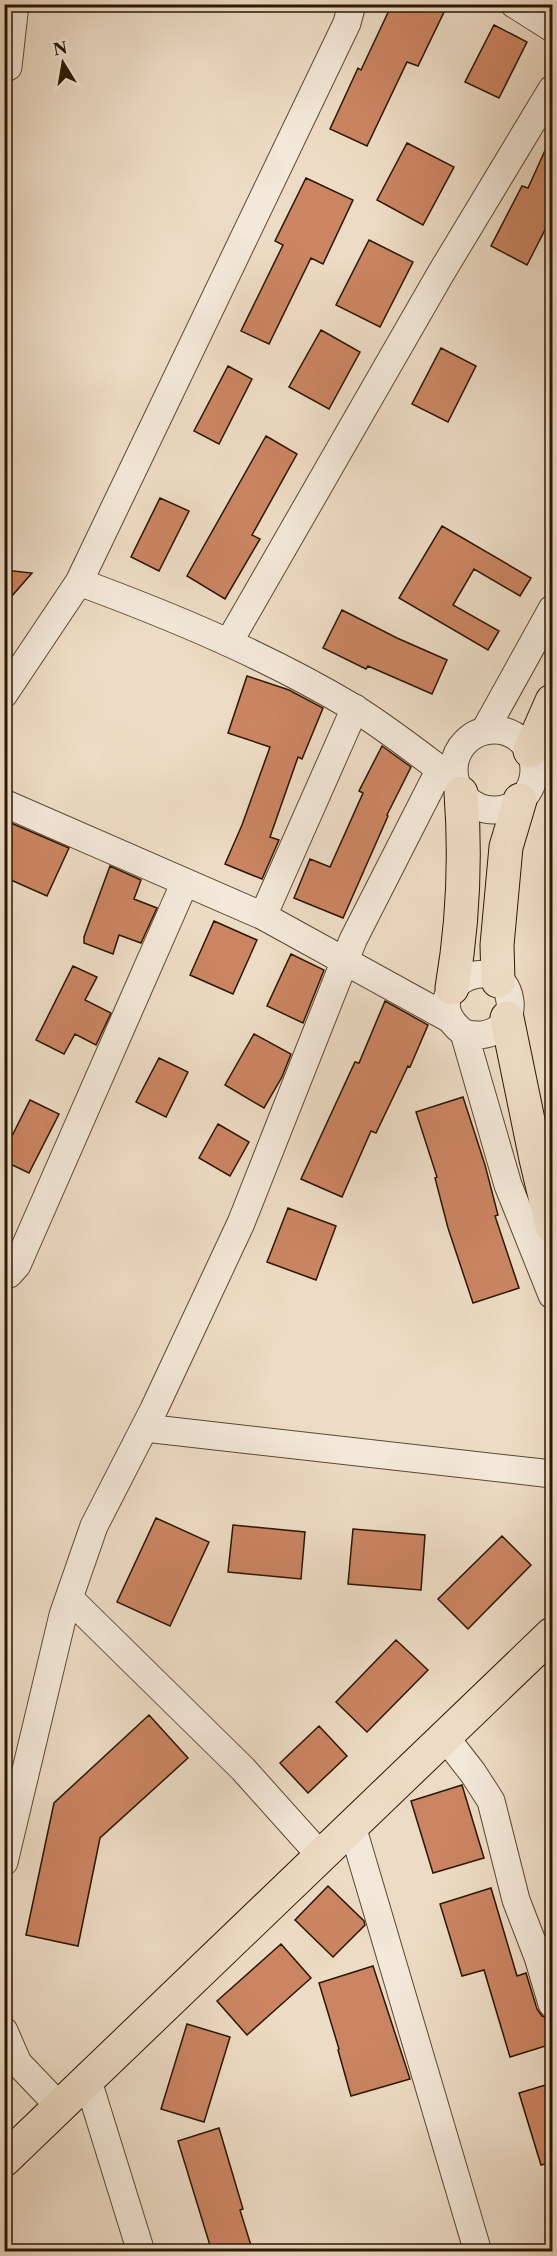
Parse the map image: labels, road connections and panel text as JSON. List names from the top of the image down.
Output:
{
  "north": "top"
}
